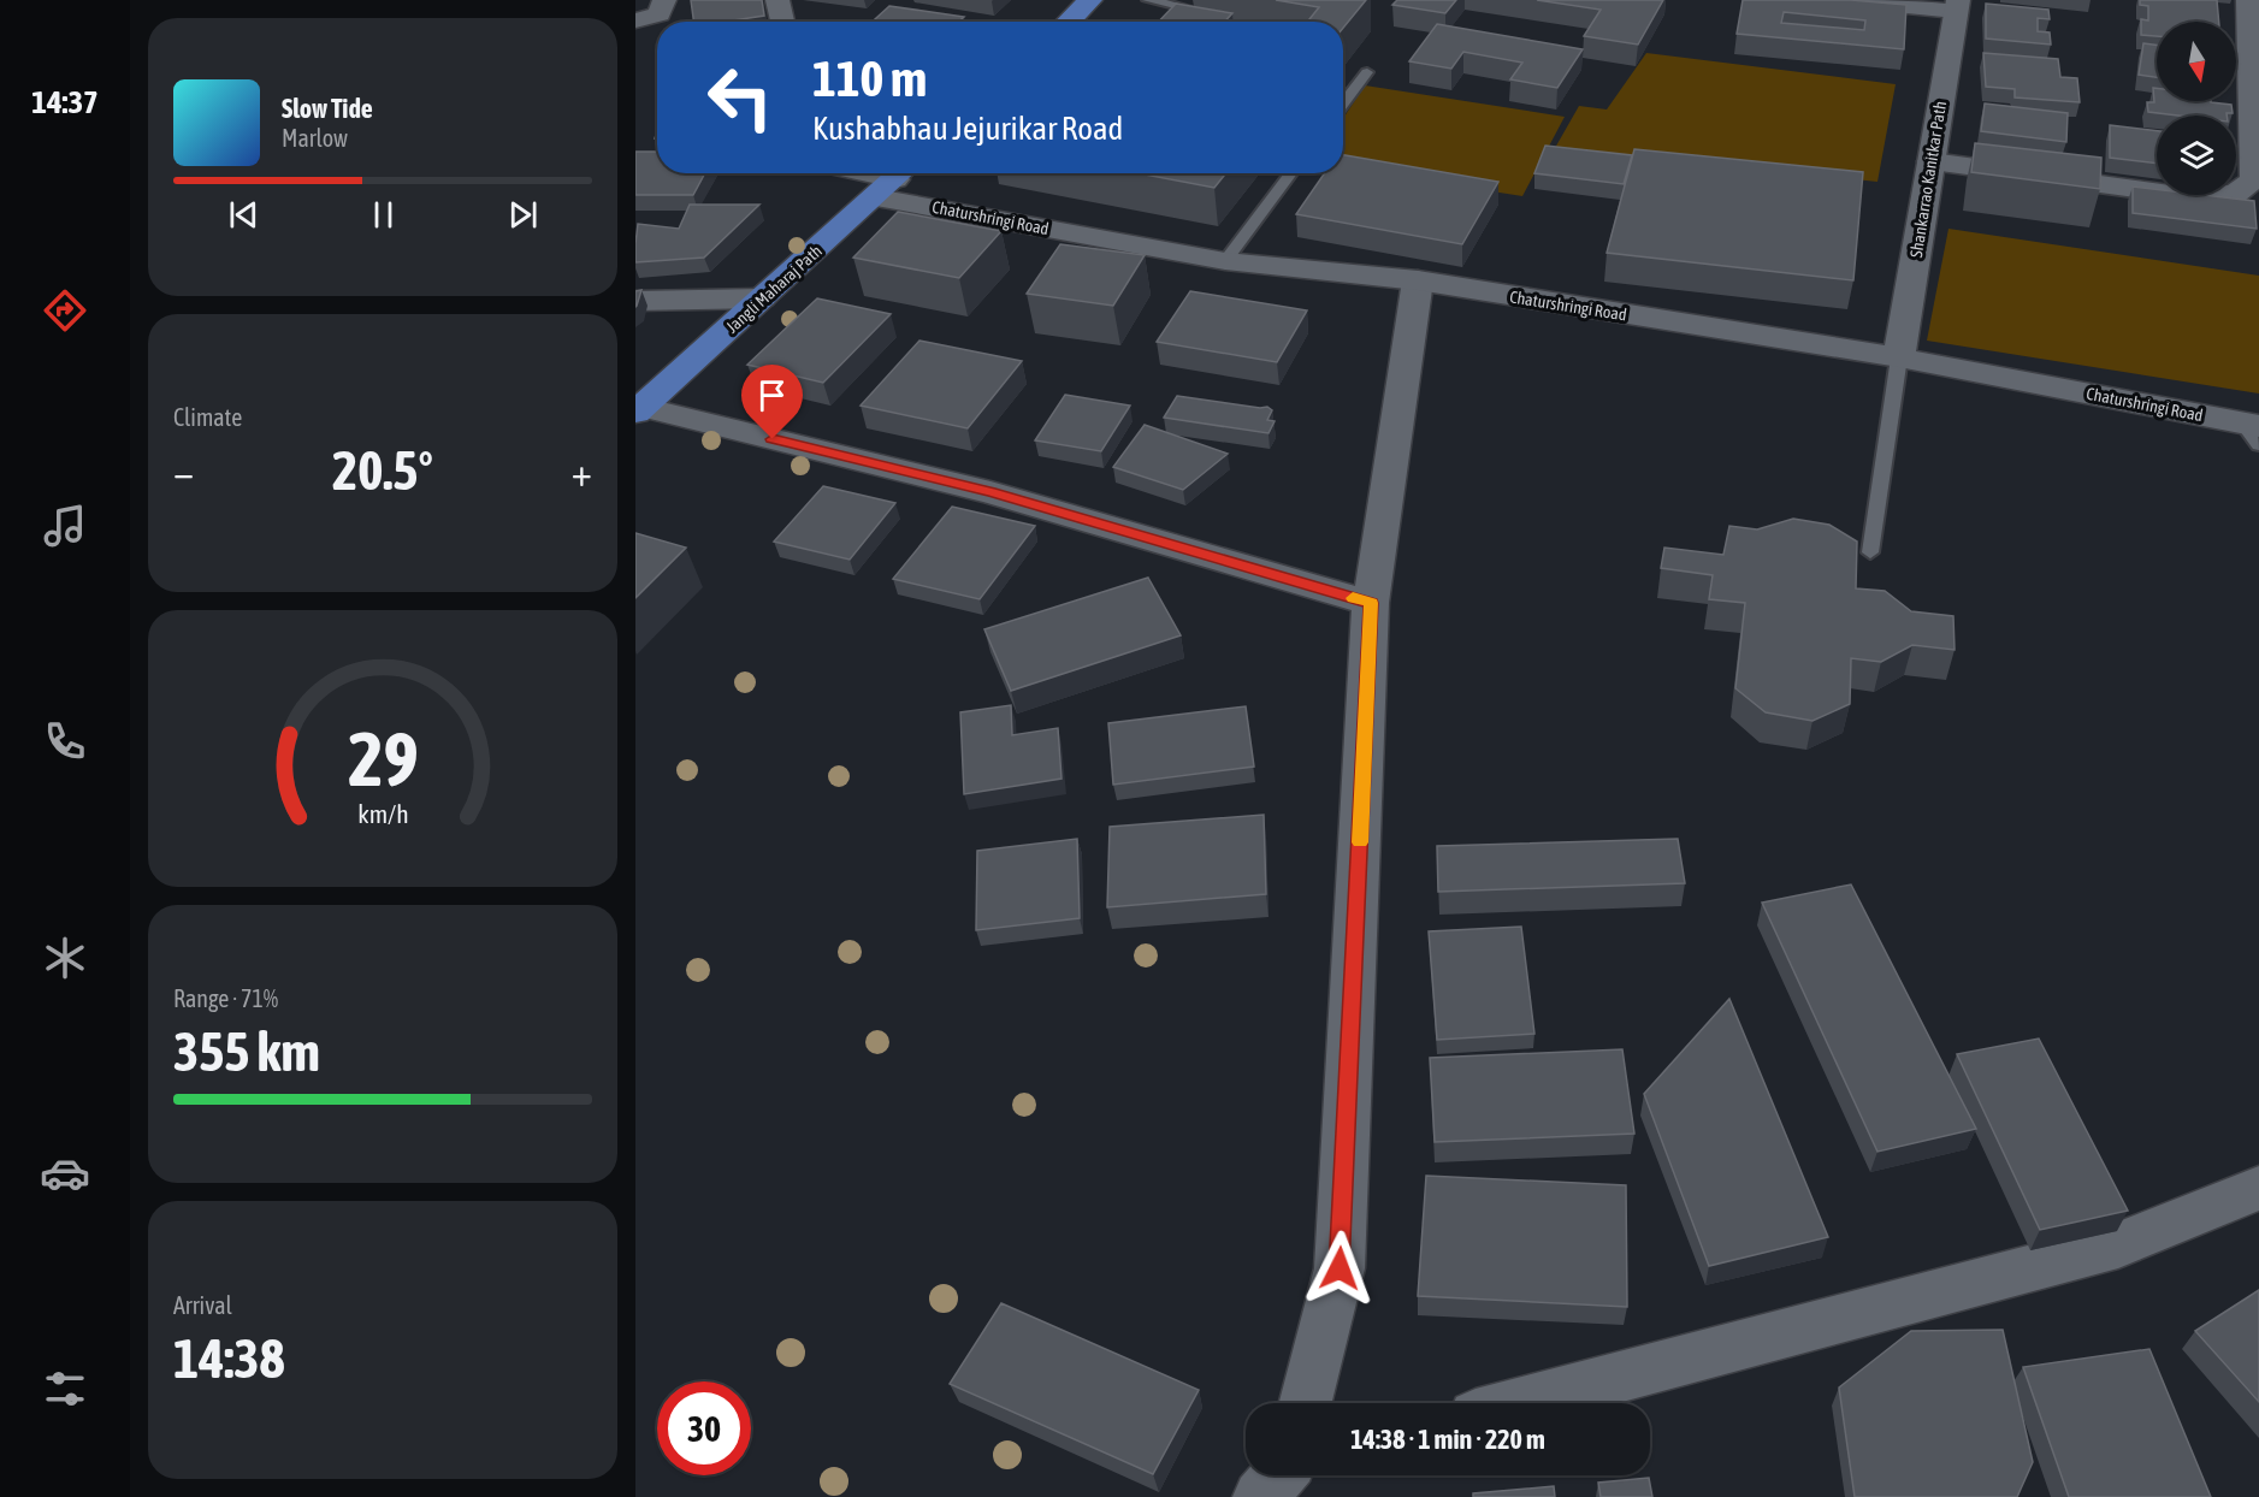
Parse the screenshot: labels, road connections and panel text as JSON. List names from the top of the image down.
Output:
{
  "streets": {
    "main road": ["Jangli Maharaj Path"],
    "street": ["Shankarrao Kanitkar Path", "Chaturshringi Road"]
  },
  "crossings": [
    ["Shankarrao Kanitkar Path", "Chaturshringi Road"],
    ["Chaturshringi Road", "Jangli Maharaj Path"]
  ],
  "north": "bottom",
  "page": {
    "tabs": "14:37",
    "turn": ["110 m", "Kushabhau Jejurikar Road"],
    "song": ["Slow Tide", "Marlow"],
    "tile": [
      "Climate",
      ["Range · 71%", "355 km"],
      ["Arrival", "14:38"]
    ],
    "heat": ["−", "20.5°", "+"],
    "limit": "30",
    "trip": "14:38 · 1 min · 220 m",
    "gauge": ["29", "km/h"]
  }
}
